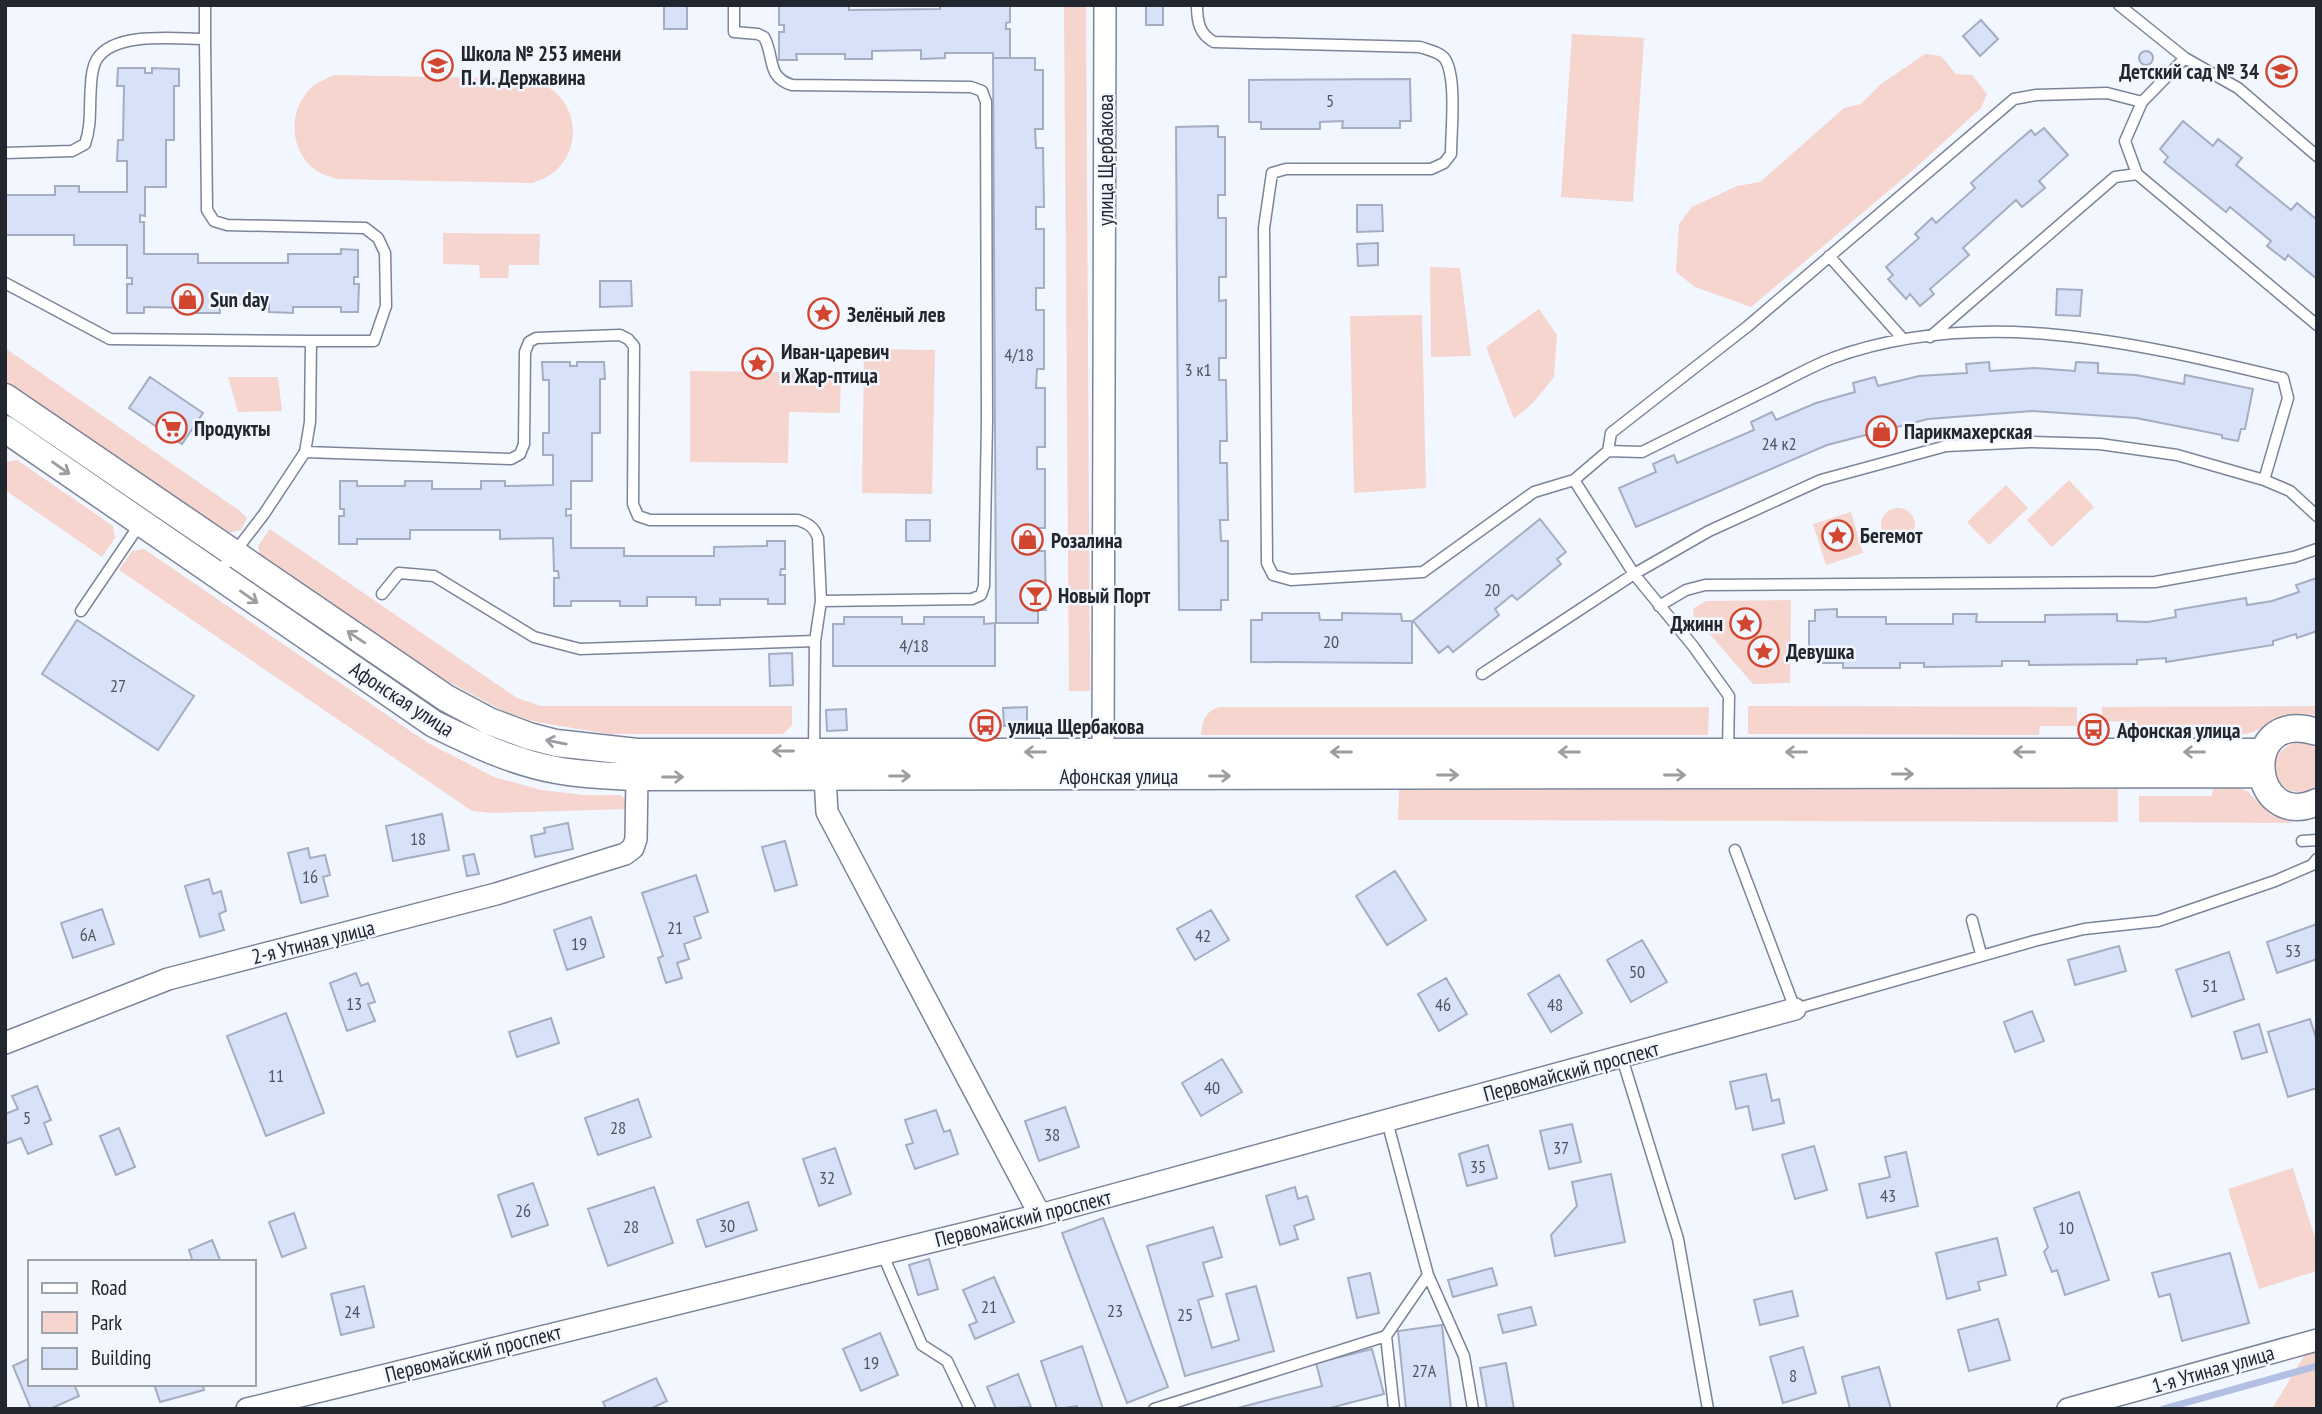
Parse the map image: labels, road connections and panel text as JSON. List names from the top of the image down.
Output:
{
  "streets": {
    "street": [
      "улица Щербакова",
      "Афонская улица",
      "2-я Утиная улица",
      "Первомайский проспект",
      "1-я Утиная улица"
    ]
  },
  "crossings": [
    ["улица Щербакова", "Афонская улица"],
    ["Афонская улица", "2-я Утиная улица"]
  ],
  "places": {
    "school or university": ["Школа № 253 имени П. И. Державина", "Детский сад № 34"],
    "shop": ["Sun day", "Парикмахерская", "Розалина"],
    "place": [
      "Зелёный лев",
      "Иван-царевич и Жар-птица",
      "Бегемот",
      "Джинн",
      "Девушка"
    ],
    "supermarket": ["Продукты"],
    "bar": ["Новый Порт"],
    "bus stop": ["улица Щербакова", "Афонская улица"]
  },
  "house_numbers": [
    "5",
    "4/18",
    "3 к1",
    "24 к2",
    "20",
    "20",
    "4/18",
    "27",
    "18",
    "16",
    "21",
    "6А",
    "42",
    "19",
    "53",
    "50",
    "51",
    "13",
    "46",
    "48",
    "11",
    "40",
    "5",
    "28",
    "38",
    "37",
    "35",
    "32",
    "43",
    "26",
    "30",
    "28",
    "10",
    "21",
    "23",
    "24",
    "25",
    "19",
    "27А",
    "8"
  ],
  "legend": ["Road", "Park", "Building"]
}
